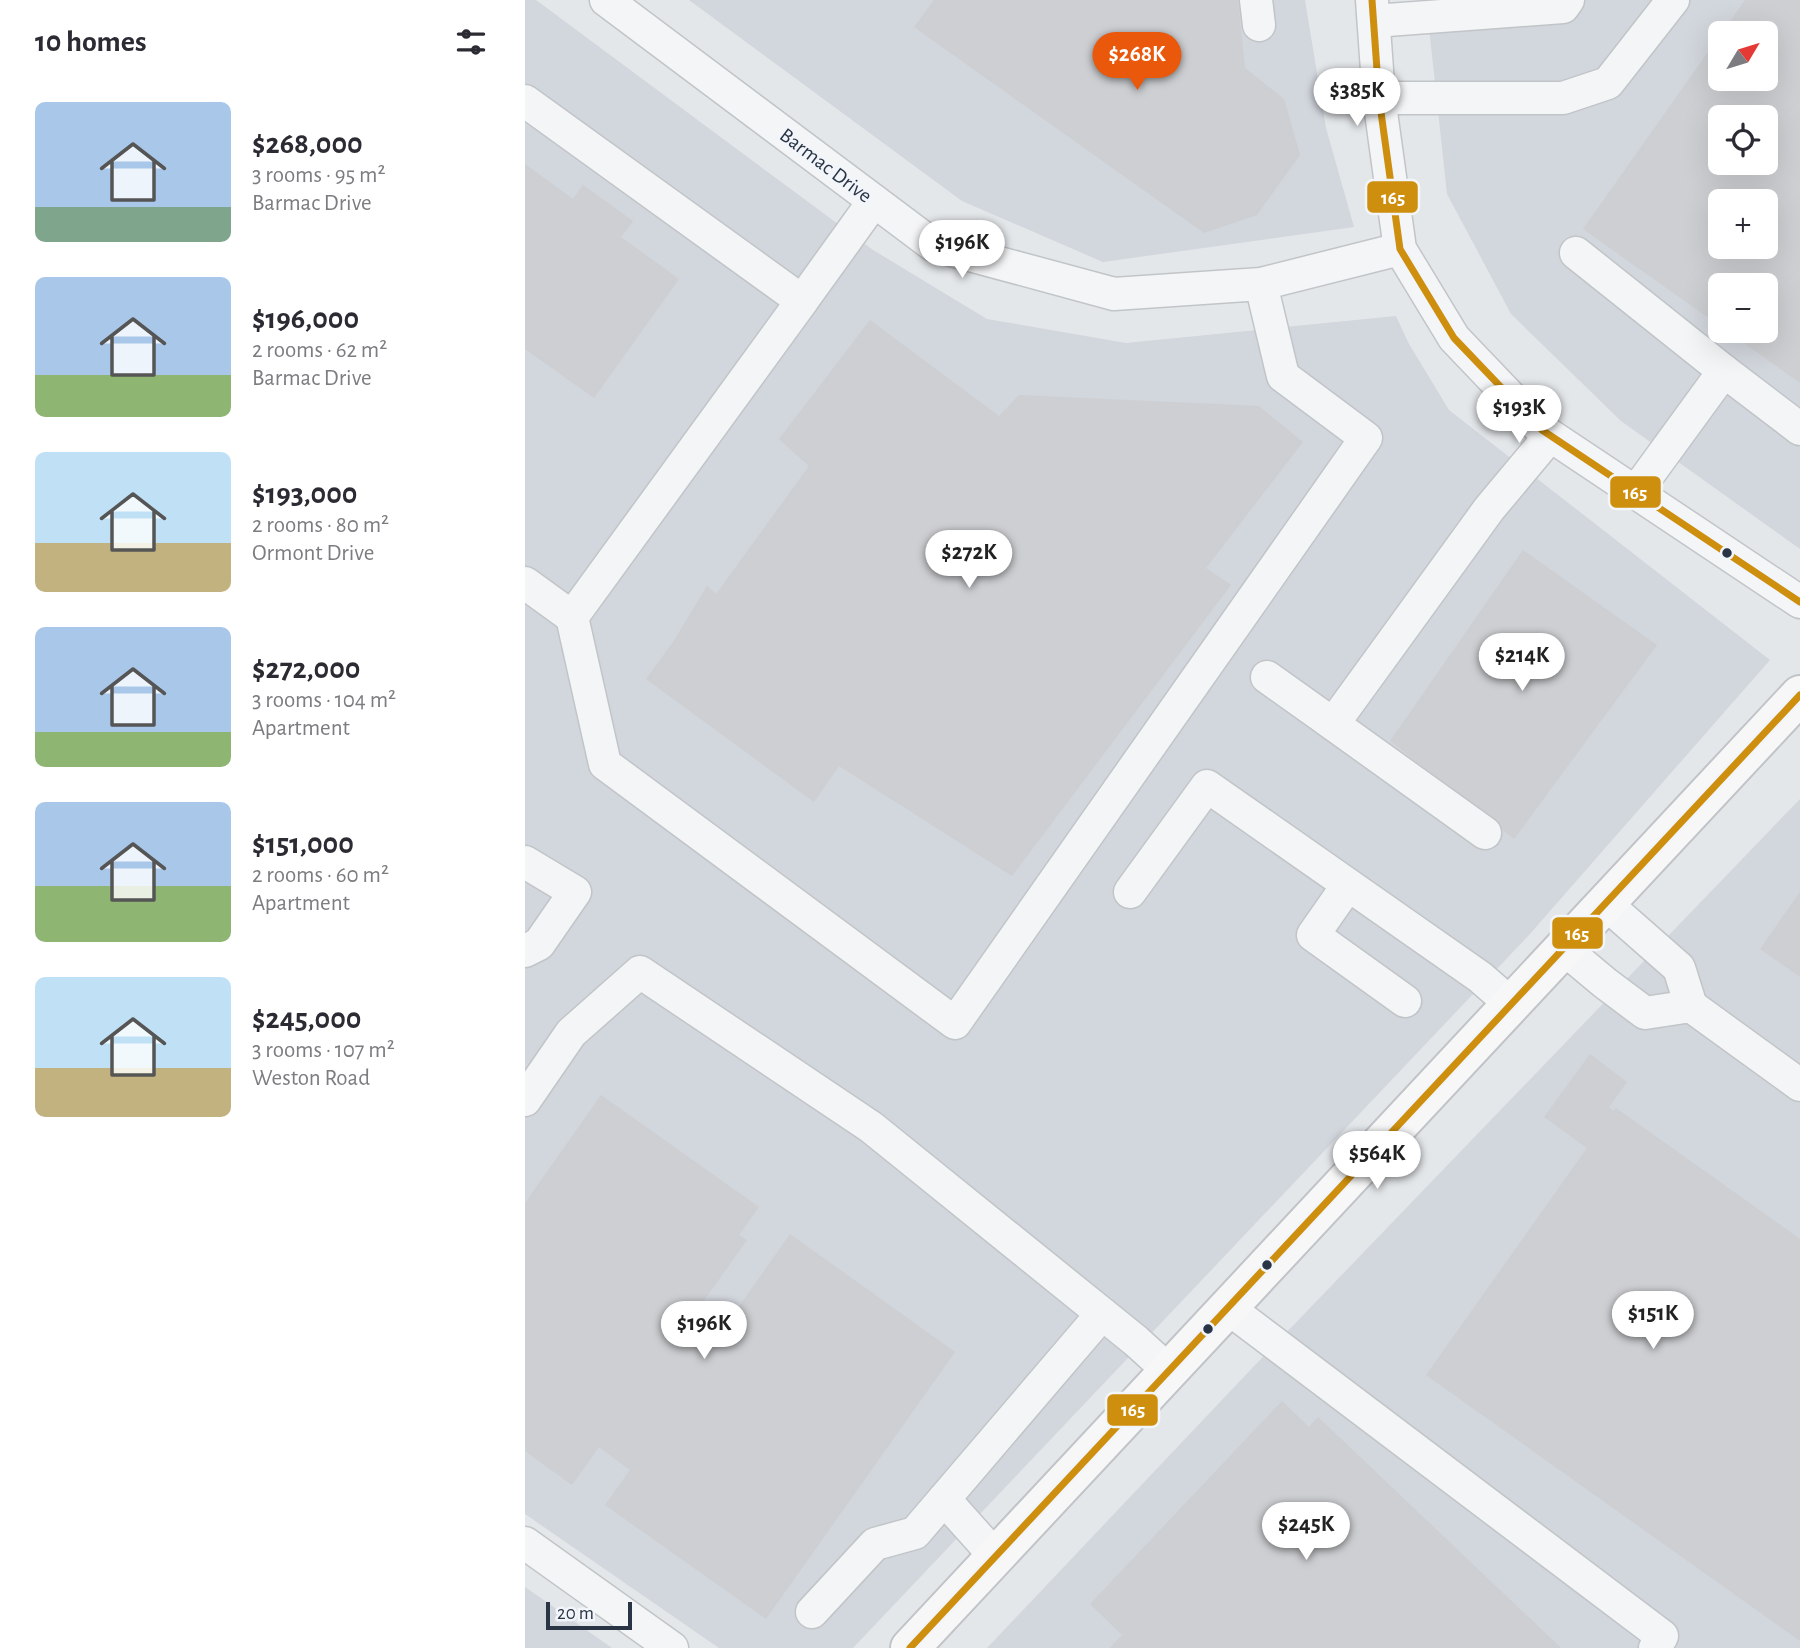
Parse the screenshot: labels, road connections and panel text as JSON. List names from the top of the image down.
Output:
{
  "streets": {
    "street": ["Barmac Drive"]
  },
  "lines": ["transit line 165"],
  "scale_bar": "20 m",
  "north": "top right",
  "page": {
    "heading": "10 homes",
    "map_buttons": ["+", "−"],
    "price": [
      "$268K",
      "$385K",
      "$196K",
      "$193K",
      "$272K",
      "$214K",
      "$564K",
      "$151K",
      "$196K",
      "$245K"
    ],
    "list": [
      {
        "name": "$268,000",
        "note": "3 rooms · 95 m² · Barmac Drive"
      },
      {
        "name": "$196,000",
        "note": "2 rooms · 62 m² · Barmac Drive"
      },
      {
        "name": "$193,000",
        "note": "2 rooms · 80 m² · Ormont Drive"
      },
      {
        "name": "$272,000",
        "note": "3 rooms · 104 m² · Apartment"
      },
      {
        "name": "$151,000",
        "note": "2 rooms · 60 m² · Apartment"
      },
      {
        "name": "$245,000",
        "note": "3 rooms · 107 m² · Weston Road"
      }
    ],
    "scale": "20 m"
  }
}
